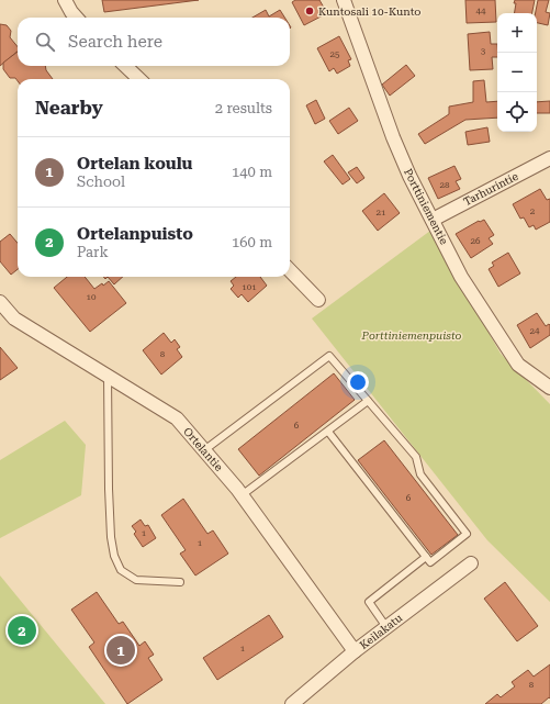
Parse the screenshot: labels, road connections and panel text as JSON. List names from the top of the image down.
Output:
{
  "streets": {
    "street": [
      "Tarhurintie",
      "Porttiniementie",
      "Ortelantie",
      "Keilakatu"
    ]
  },
  "crossings": [
    ["Tarhurintie", "Porttiniementie"],
    ["Ortelantie", "Keilakatu"]
  ],
  "parks": ["Porttiniemenpuisto"],
  "places": ["Kuntosali 10-Kunto"],
  "house_numbers": [
    "44",
    "3",
    "25",
    "28",
    "2",
    "21",
    "26",
    "101",
    "10",
    "24",
    "8",
    "6",
    "6",
    "1",
    "1",
    "1",
    "8"
  ],
  "page": {
    "map_buttons": ["+", "−"],
    "search": "Search here",
    "heading": ["Nearby", "2 results"],
    "list": [
      {
        "mark": "1",
        "name": "Ortelan koulu",
        "note": "School",
        "value": "140 m"
      },
      {
        "mark": "2",
        "name": "Ortelanpuisto",
        "note": "Park",
        "value": "160 m"
      }
    ],
    "pins": ["2", "1"]
  }
}
